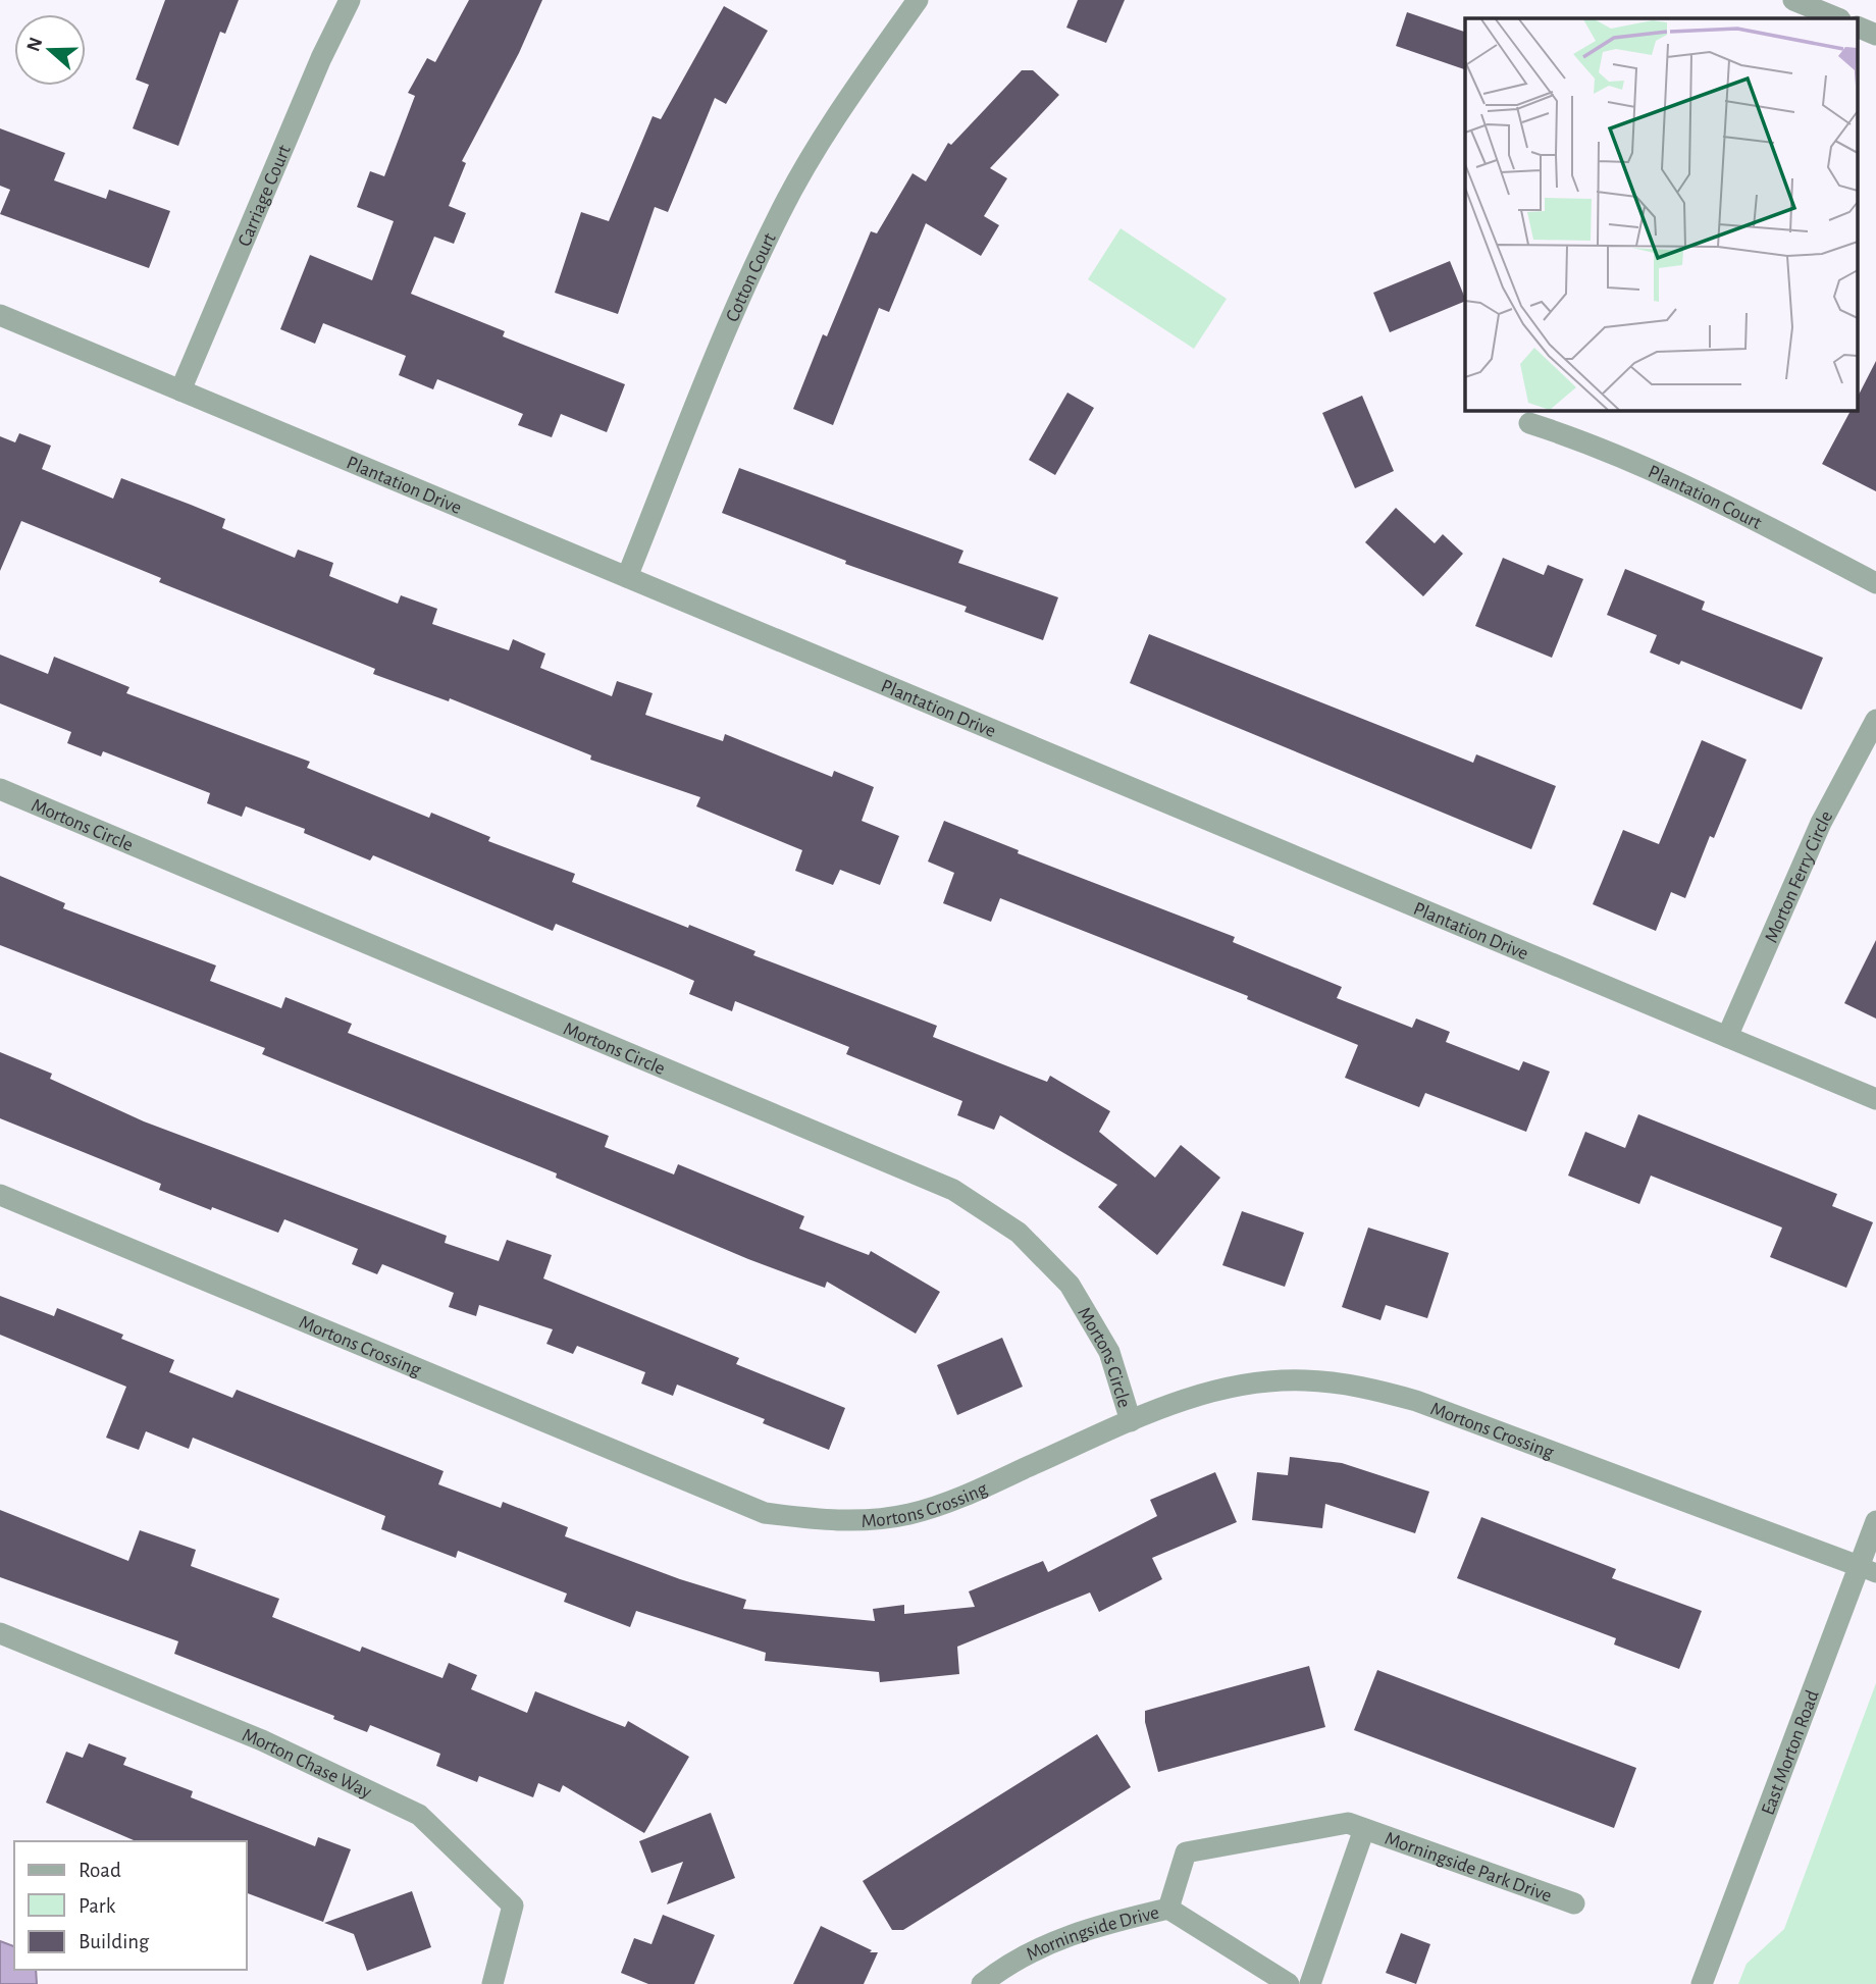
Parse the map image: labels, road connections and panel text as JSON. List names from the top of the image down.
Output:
{
  "streets": {
    "street": [
      "Carriage Court",
      "Cotton Court",
      "Plantation Drive",
      "Plantation Court",
      "Mortons Circle",
      "Morton Ferry Circle",
      "Mortons Crossing",
      "East Morton Road",
      "Morton Chase Way",
      "Morningside Park Drive",
      "Morningside Drive"
    ]
  },
  "crossings": [
    ["Carriage Court", "Plantation Drive"],
    ["Cotton Court", "Plantation Drive"],
    ["Plantation Drive", "Morton Ferry Circle"],
    ["Mortons Circle", "Mortons Crossing"],
    ["Mortons Crossing", "East Morton Road"],
    ["Morningside Park Drive", "Morningside Drive"]
  ],
  "legend": ["Road", "Park", "Building"],
  "north": "left"
}
